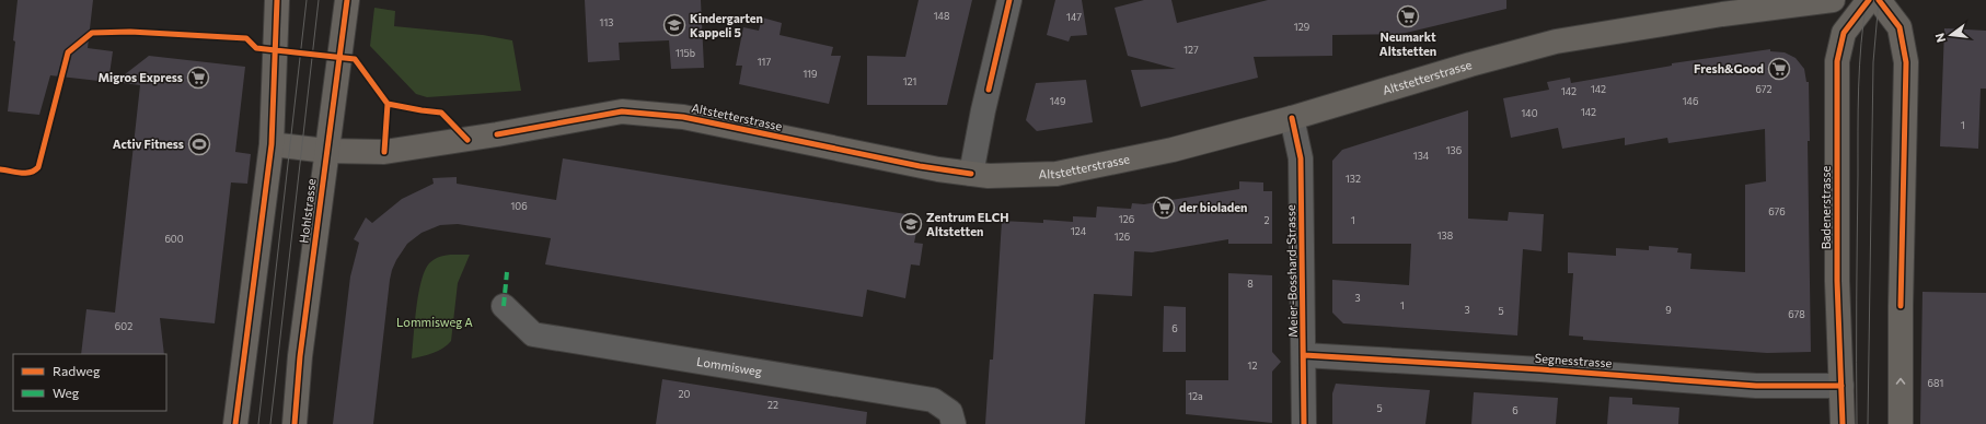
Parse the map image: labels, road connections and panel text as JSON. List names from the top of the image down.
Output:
{
  "streets": {
    "street": [
      "Altstetterstrasse",
      "Badenerstrasse",
      "Hohlstrasse",
      "Meier-Bosshard-Strasse",
      "Segnesstrasse",
      "Lommisweg"
    ]
  },
  "crossings": [
    ["Altstetterstrasse", "Hohlstrasse"],
    ["Altstetterstrasse", "Meier-Bosshard-Strasse"],
    ["Badenerstrasse", "Segnesstrasse"],
    ["Meier-Bosshard-Strasse", "Segnesstrasse"]
  ],
  "parks": ["Lommisweg A"],
  "places": {
    "supermarket": [
      "Neumarkt Altstetten",
      "Fresh&Good",
      "Migros Express",
      "der bioladen"
    ],
    "school or university": ["Kindergarten Kappeli 5", "Zentrum ELCH Altstetten"],
    "sports": ["Activ Fitness"]
  },
  "house_numbers": [
    "148",
    "147",
    "113",
    "129",
    "127",
    "115b",
    "117",
    "119",
    "121",
    "142",
    "672",
    "142",
    "149",
    "146",
    "142",
    "140",
    "1",
    "136",
    "134",
    "132",
    "106",
    "676",
    "126",
    "2",
    "1",
    "124",
    "138",
    "126",
    "600",
    "8",
    "3",
    "1",
    "3",
    "9",
    "5",
    "678",
    "602",
    "6",
    "12",
    "681",
    "20",
    "12a",
    "22",
    "5",
    "6"
  ],
  "legend": ["Radweg", "Weg"],
  "north": "left"
}
